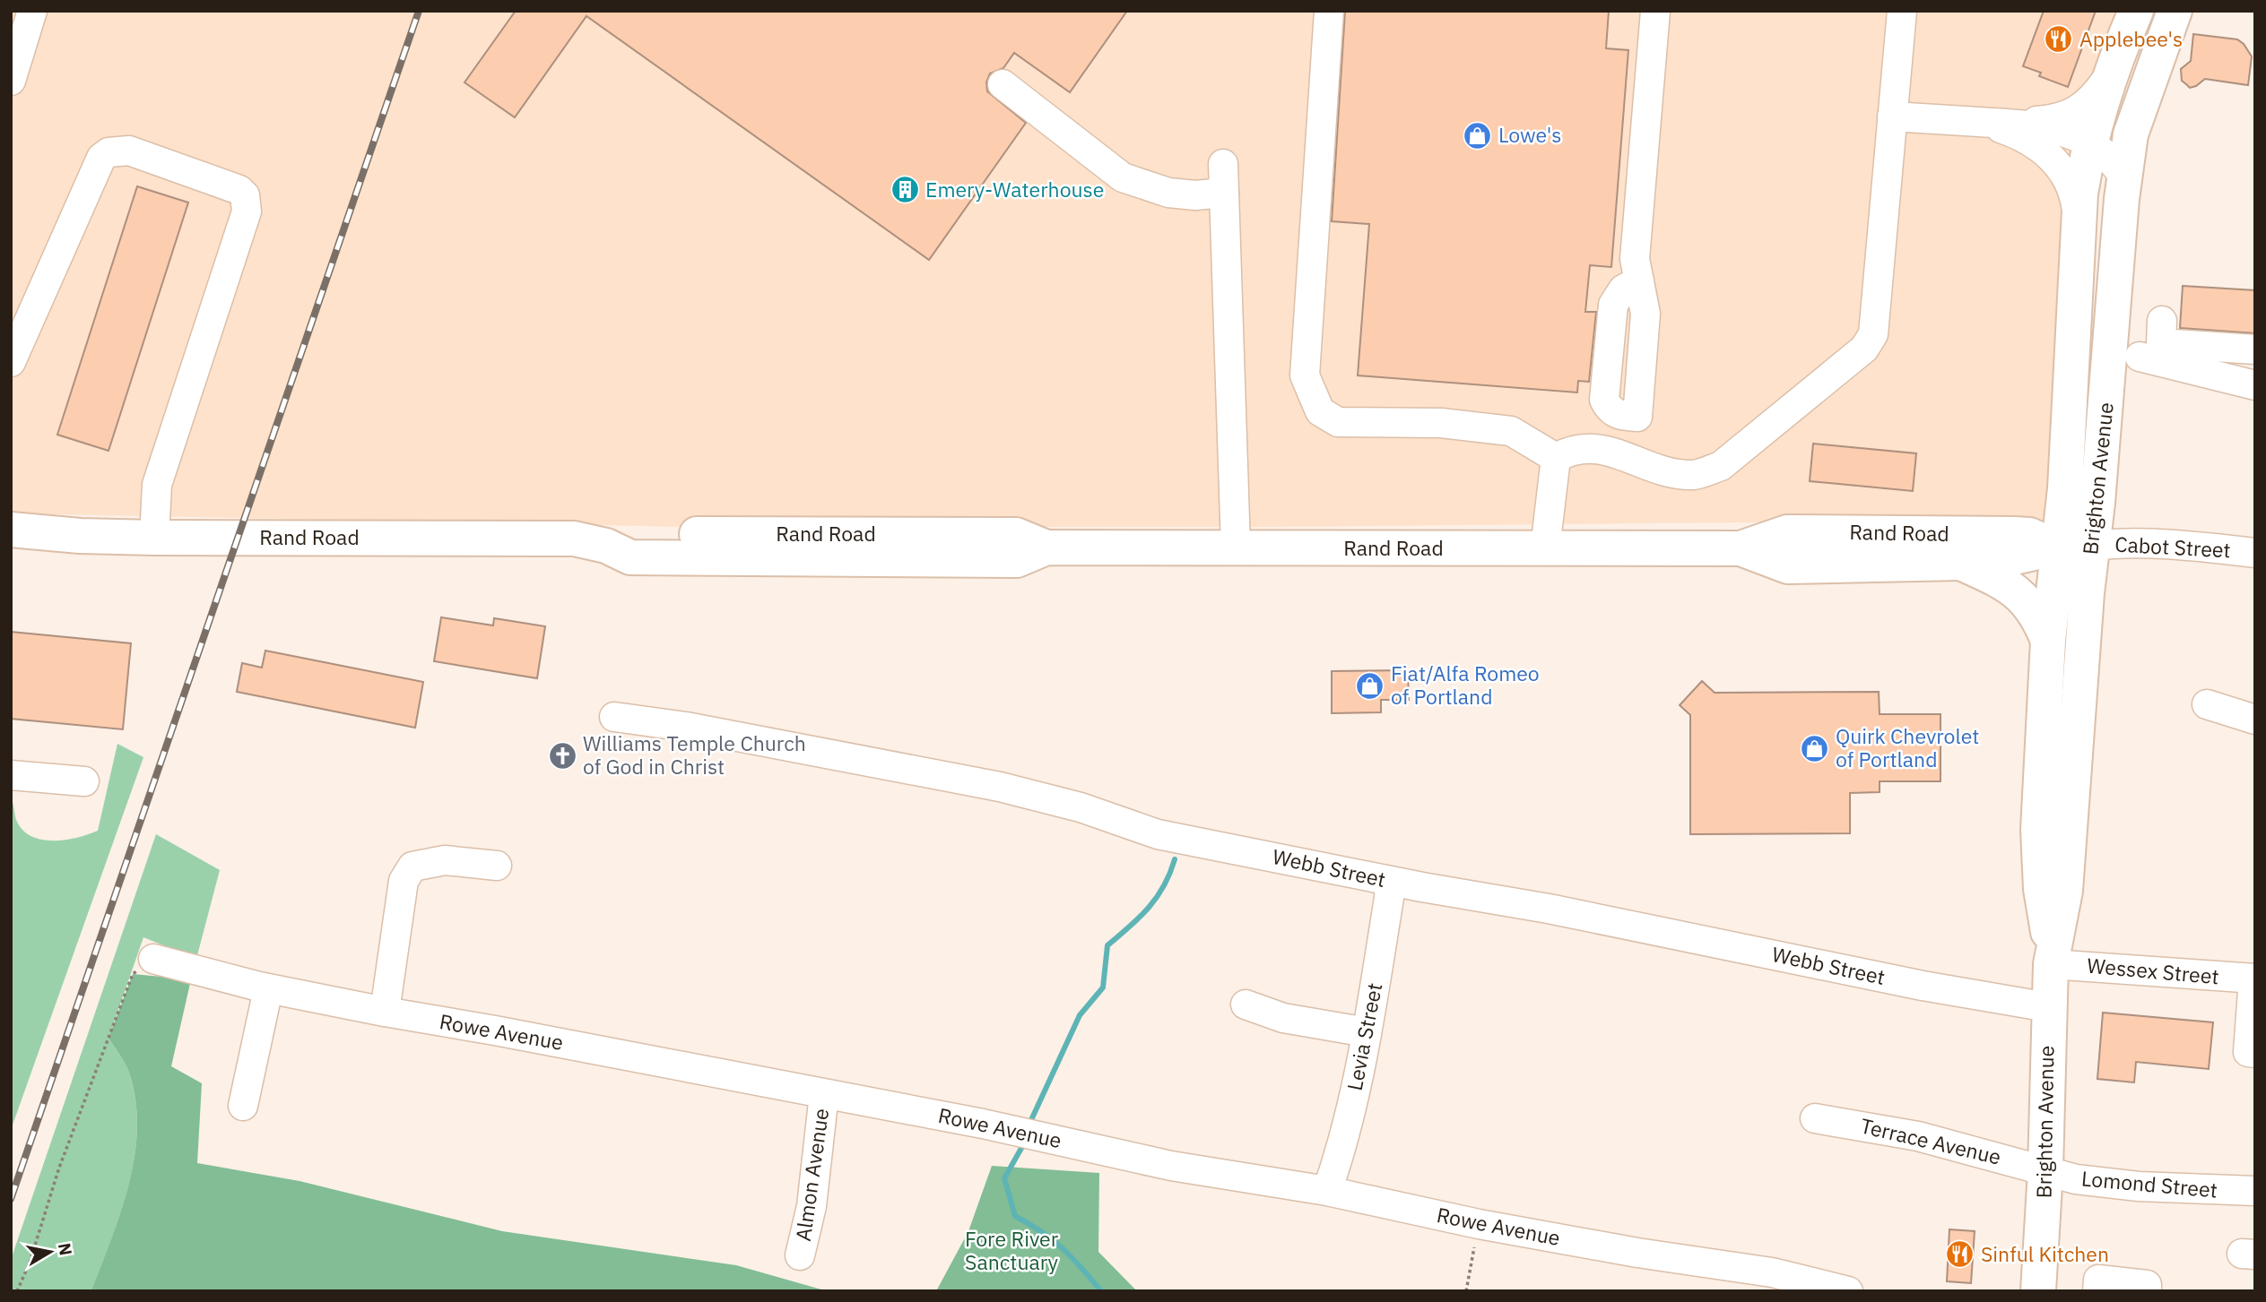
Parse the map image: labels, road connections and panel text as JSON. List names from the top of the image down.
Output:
{
  "streets": {
    "main road": ["Brighton Avenue", "Rand Road"],
    "street": [
      "Cabot Street",
      "Webb Street",
      "Wessex Street",
      "Rowe Avenue",
      "Levia Street",
      "Terrace Avenue",
      "Almon Avenue",
      "Lomond Street"
    ]
  },
  "crossings": [
    ["Brighton Avenue", "Rand Road"],
    ["Brighton Avenue", "Cabot Street"],
    ["Brighton Avenue", "Webb Street"],
    ["Brighton Avenue", "Wessex Street"],
    ["Brighton Avenue", "Terrace Avenue"],
    ["Brighton Avenue", "Lomond Street"],
    ["Rand Road", "Cabot Street"],
    ["Webb Street", "Levia Street"],
    ["Rowe Avenue", "Levia Street"],
    ["Rowe Avenue", "Almon Avenue"],
    ["Terrace Avenue", "Lomond Street"]
  ],
  "parks": ["Fore River Sanctuary"],
  "places": {
    "restaurant": ["Applebee's", "Sinful Kitchen"],
    "shop": ["Lowe's", "Fiat/Alfa Romeo of Portland", "Quirk Chevrolet of Portland"],
    "building": ["Emery-Waterhouse"],
    "church": ["Williams Temple Church of God in Christ"]
  },
  "north": "right"
}
